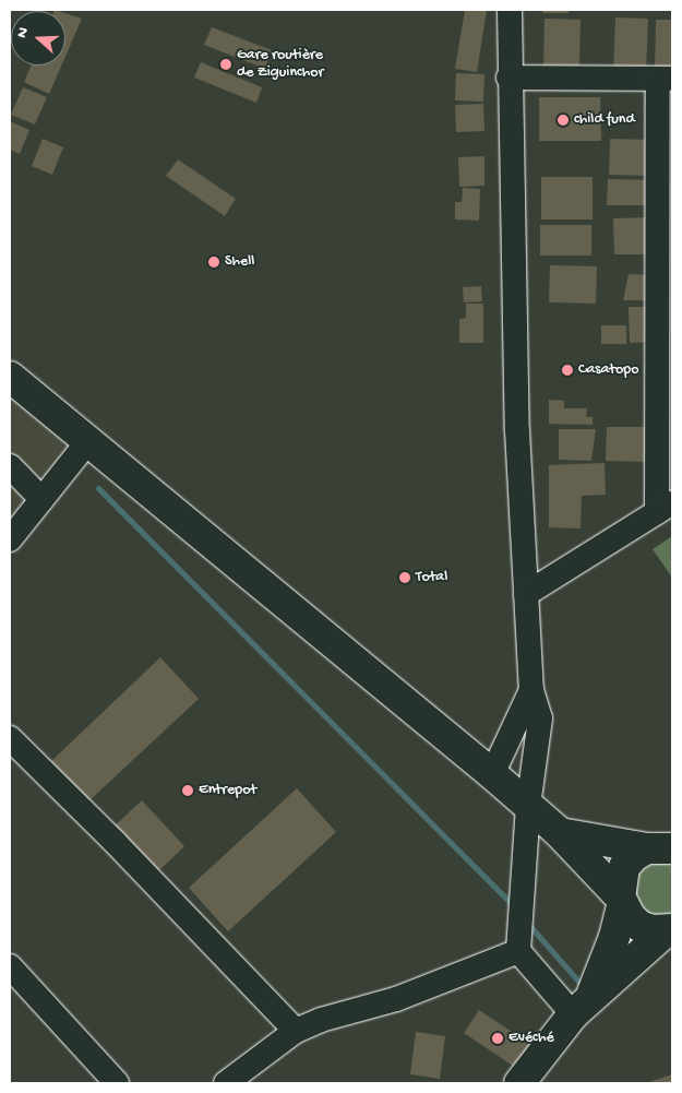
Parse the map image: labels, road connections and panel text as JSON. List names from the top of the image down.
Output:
{
  "places": [
    "Gare routière de Ziguinchor",
    "child fund",
    "Shell",
    "Casatopo",
    "Total",
    "Entrepot",
    "Evéché"
  ],
  "north": "left"
}
